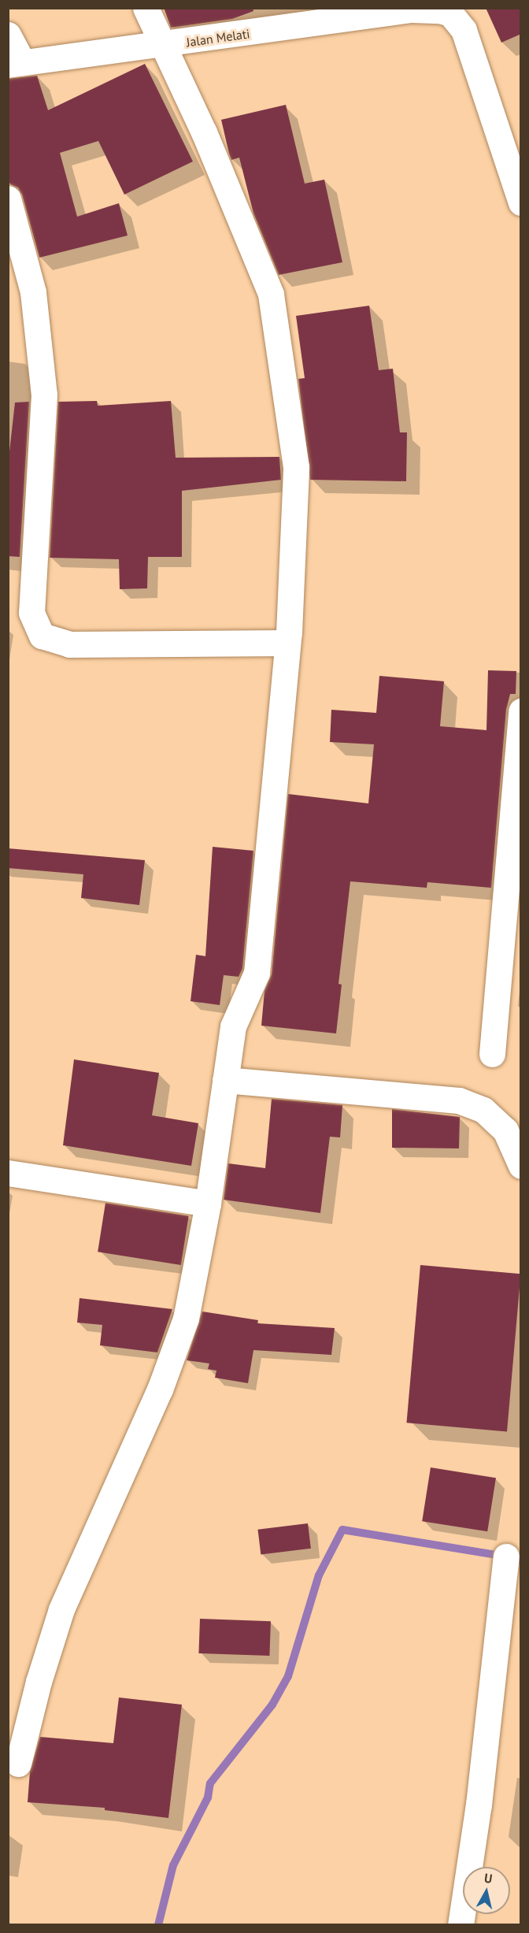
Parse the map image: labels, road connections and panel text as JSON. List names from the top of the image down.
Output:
{
  "streets": {
    "street": ["Jalan Melati"]
  },
  "north": "top"
}
